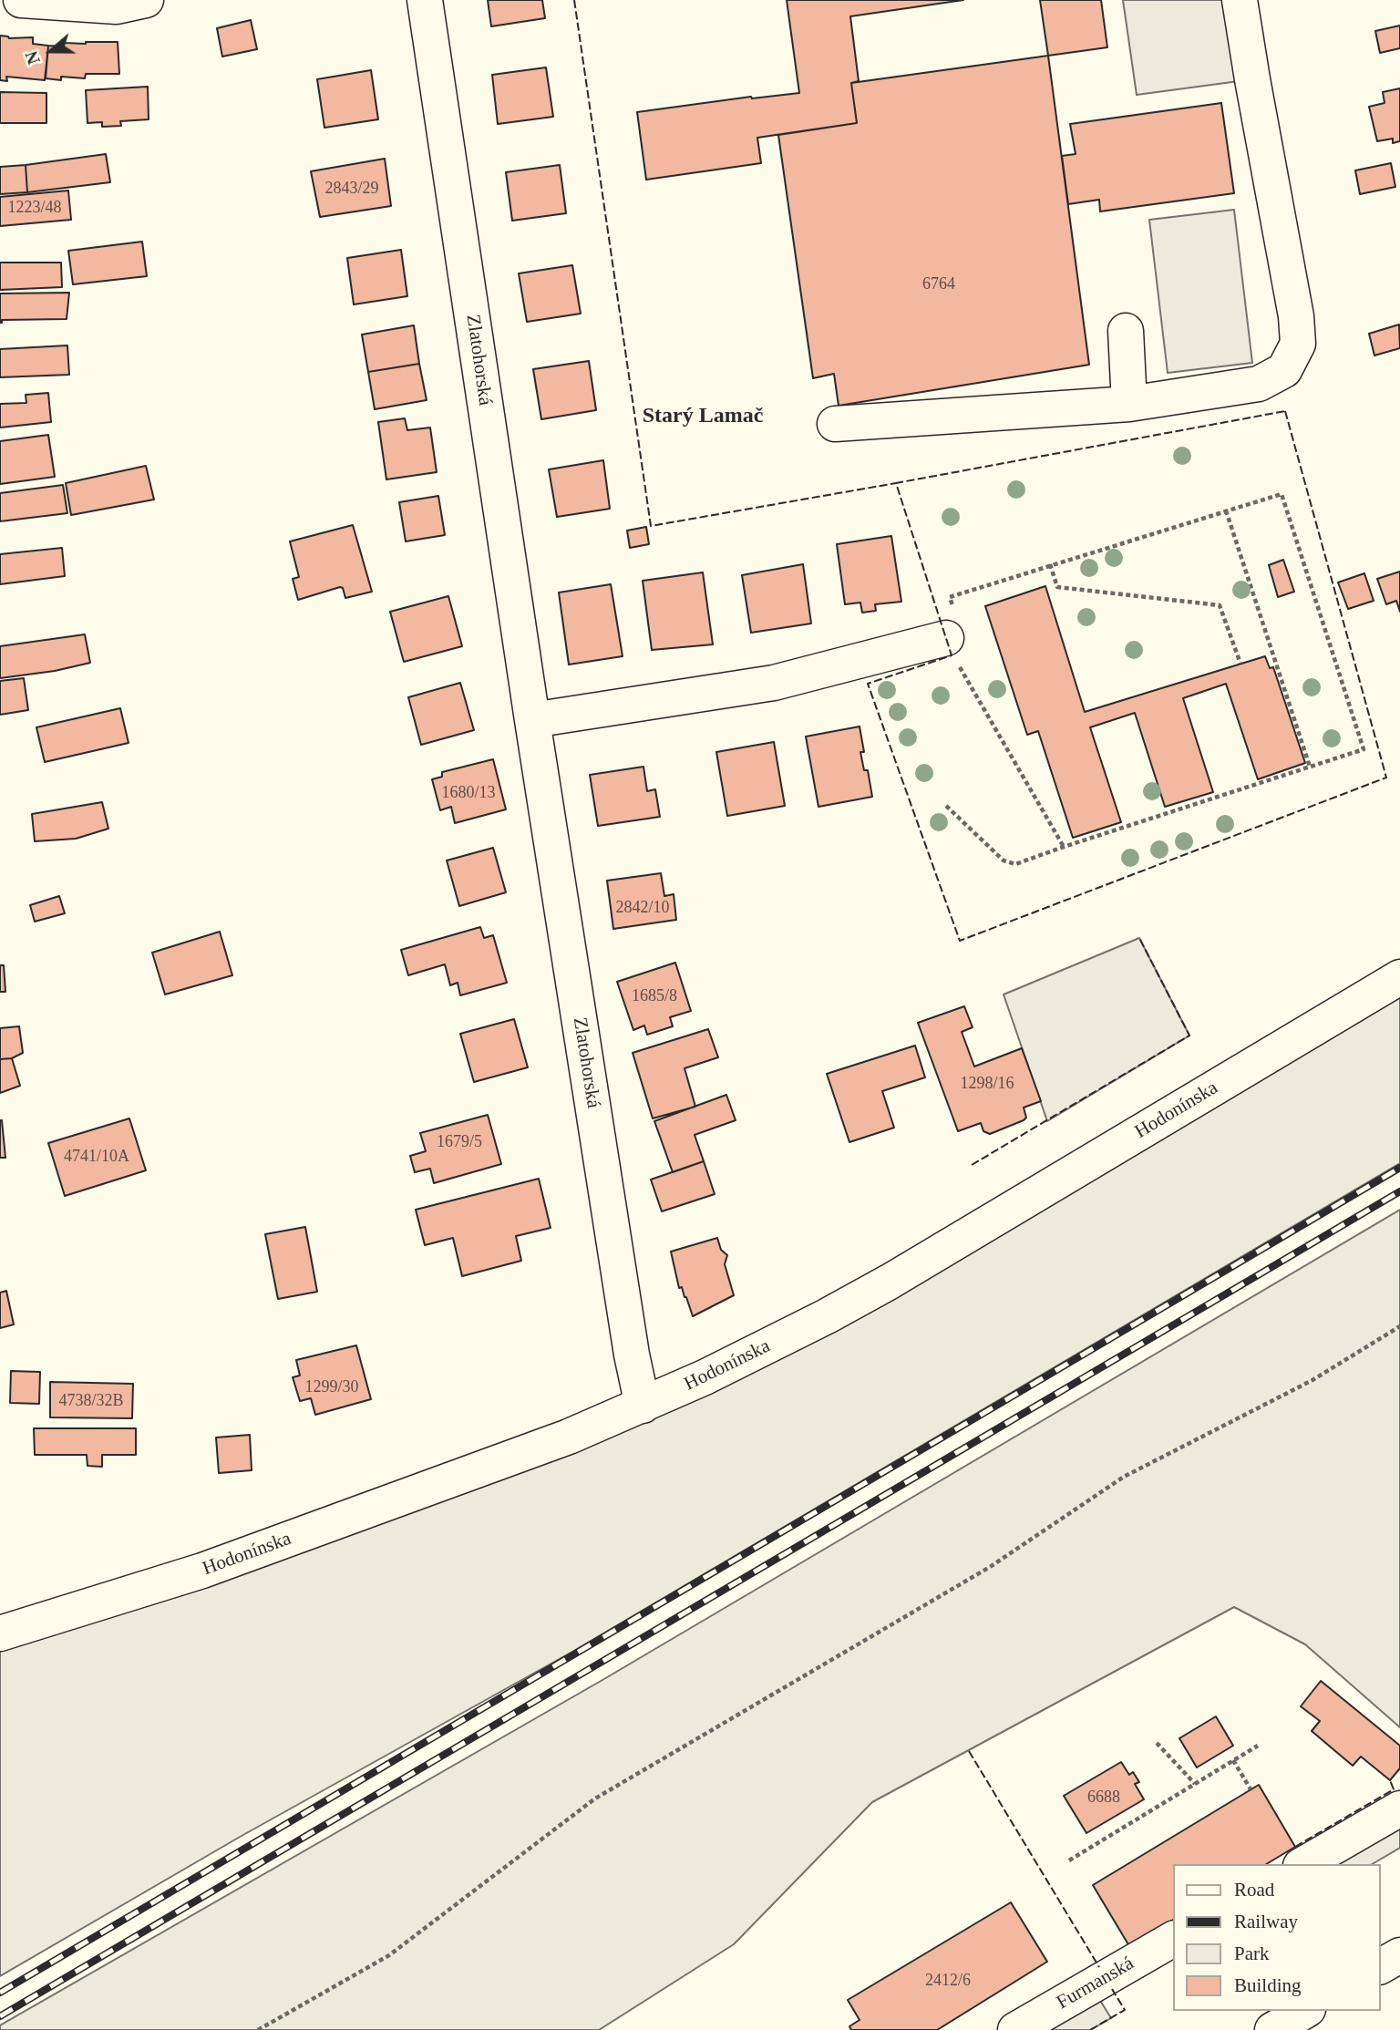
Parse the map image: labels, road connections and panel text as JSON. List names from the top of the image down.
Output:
{
  "streets": {
    "main road": ["Zlatohorská", "Hodonínska", "Furmanská"]
  },
  "crossings": [
    ["Zlatohorská", "Hodonínska"]
  ],
  "districts": ["Starý Lamač"],
  "house_numbers": [
    "2843/29",
    "1223/48",
    "6764",
    "1680/13",
    "2842/10",
    "1685/8",
    "1298/16",
    "1679/5",
    "4741/10A",
    "1299/30",
    "4738/32B",
    "6688",
    "2412/6"
  ],
  "legend": [
    "Road",
    "Railway",
    "Park",
    "Building"
  ],
  "north": "left"
}
